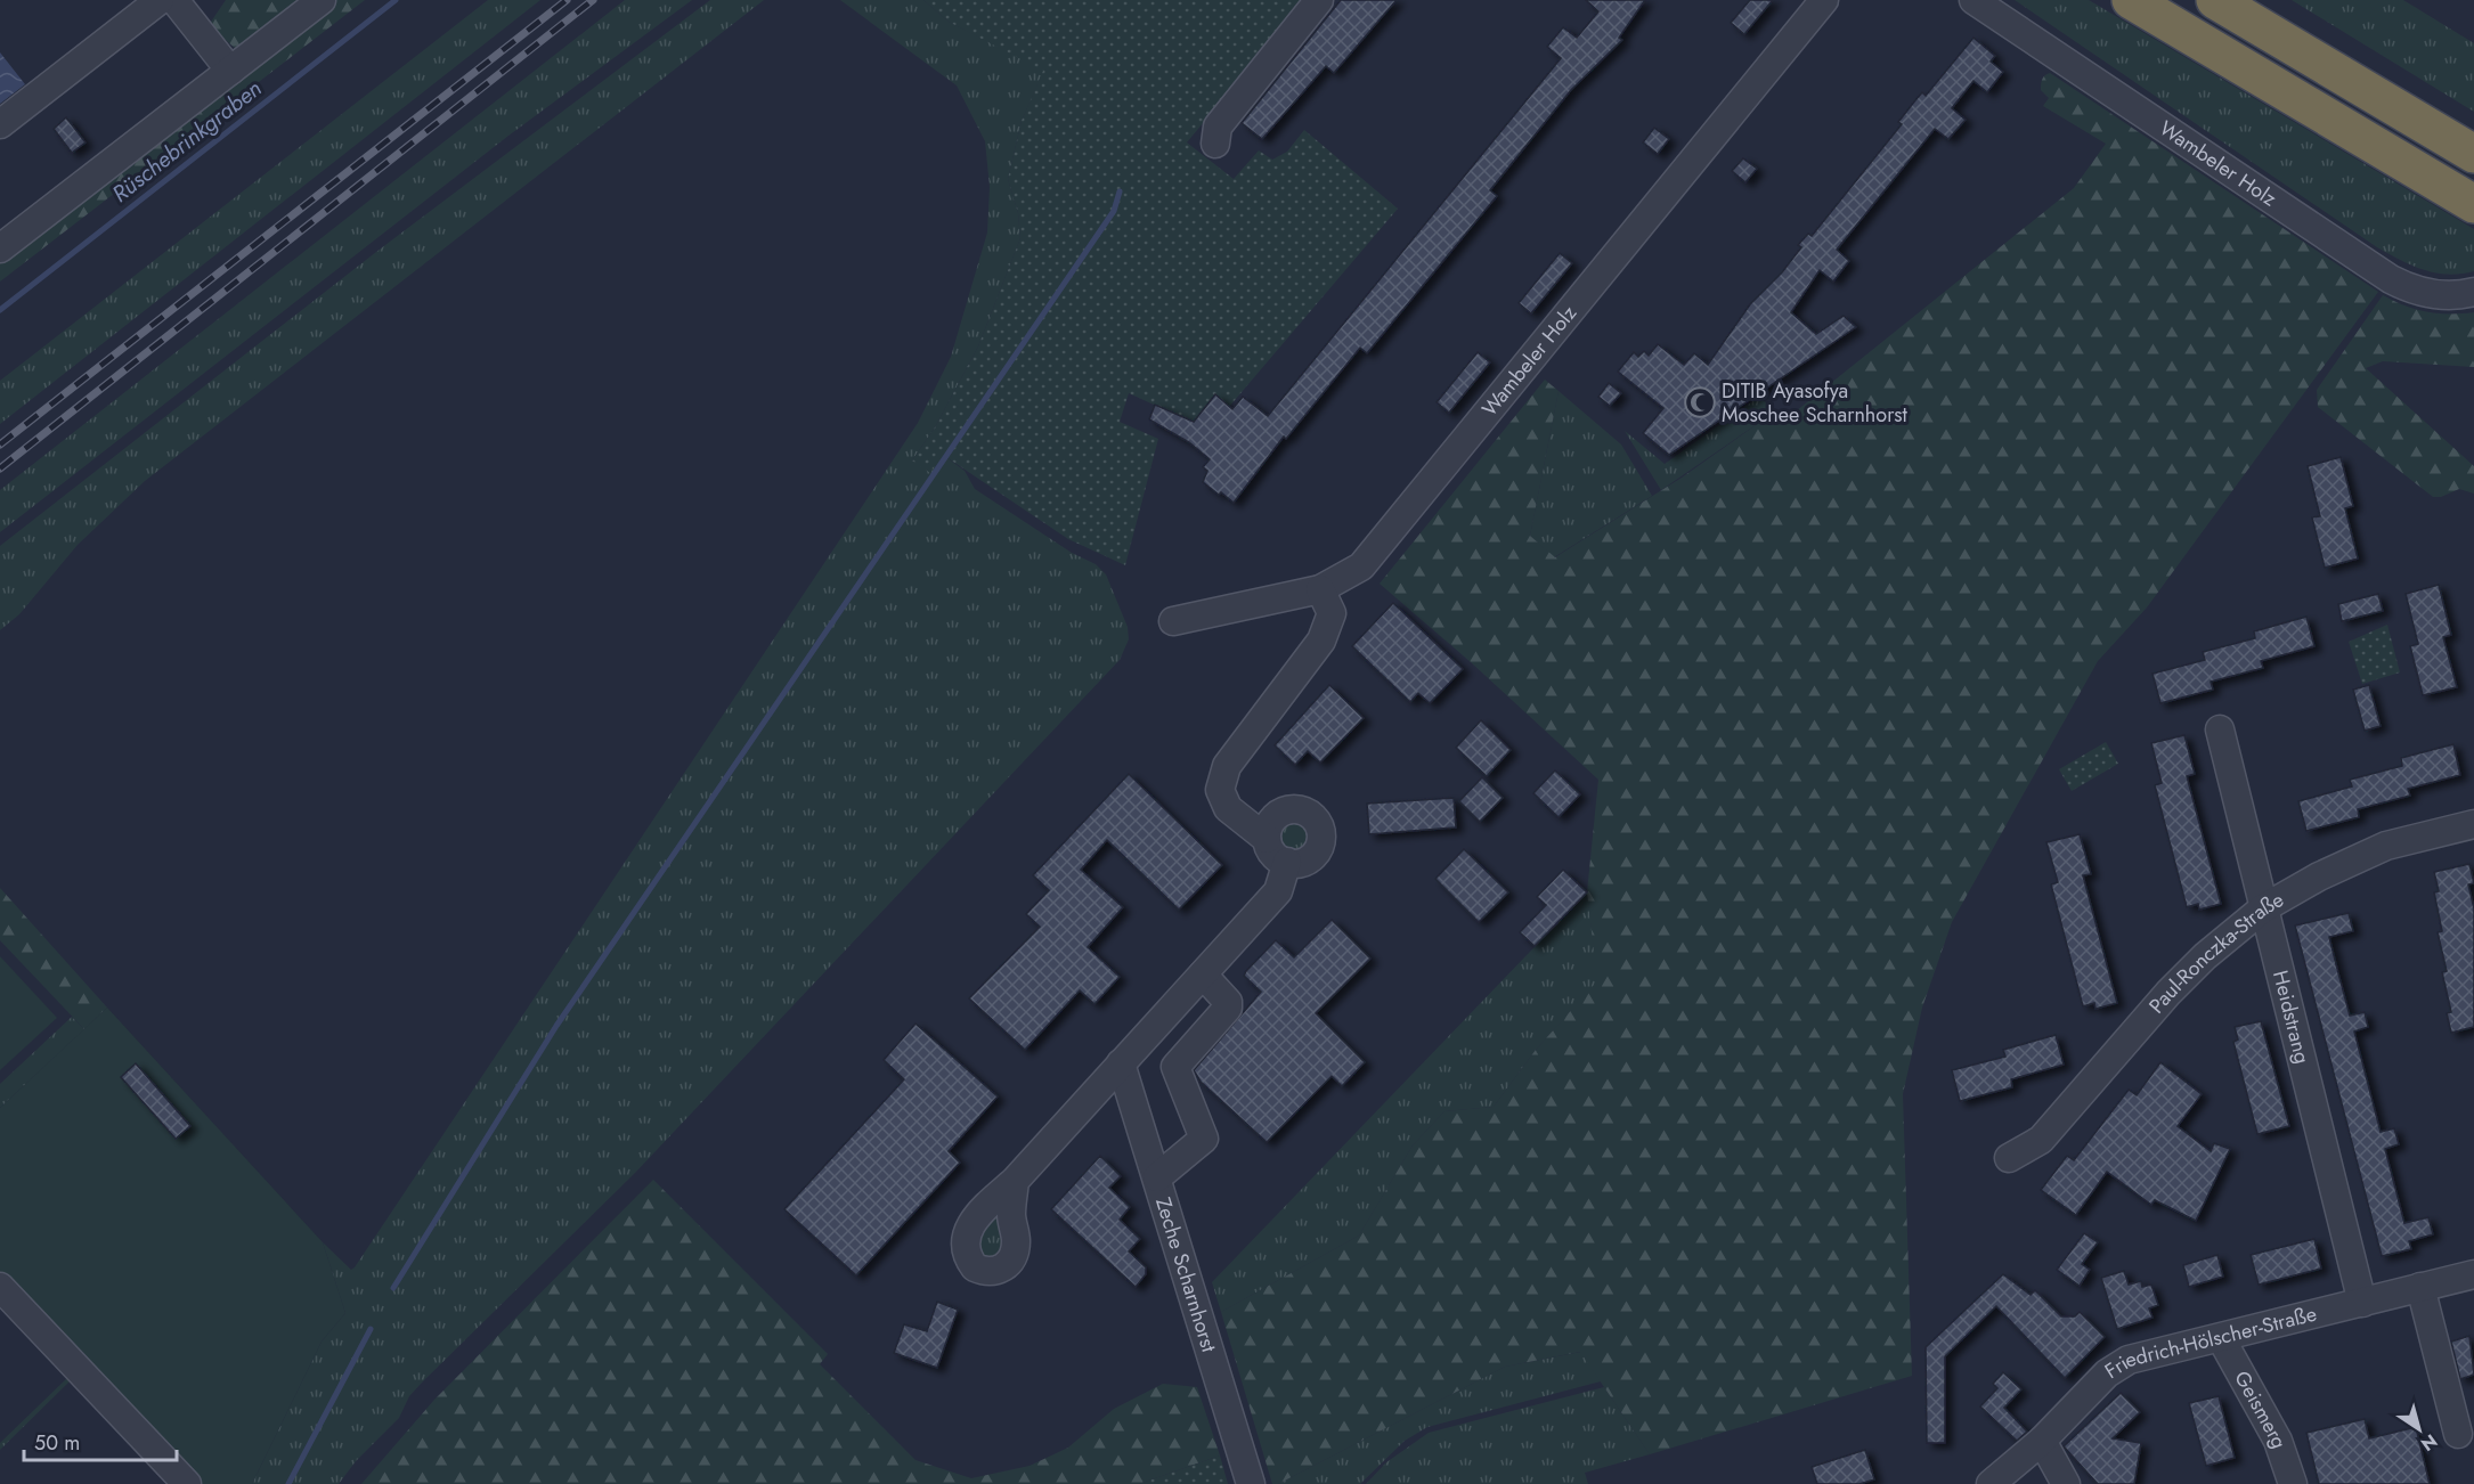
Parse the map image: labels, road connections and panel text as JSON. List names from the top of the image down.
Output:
{
  "streets": {
    "street": [
      "Wambeler Holz",
      "Paul-Ronczka-Straße",
      "Heidstrang",
      "Zeche Scharnhorst",
      "Friedrich-Hölscher-Straße",
      "Geismerg"
    ]
  },
  "crossings": [
    ["Paul-Ronczka-Straße", "Heidstrang"],
    ["Heidstrang", "Friedrich-Hölscher-Straße"],
    ["Friedrich-Hölscher-Straße", "Geismerg"]
  ],
  "water": ["Rüschebrinkgraben"],
  "places": {
    "mosque": ["DITIB Ayasofya Moschee Scharnhorst"]
  },
  "scale_bar": "50 m",
  "north": "bottom right"
}
